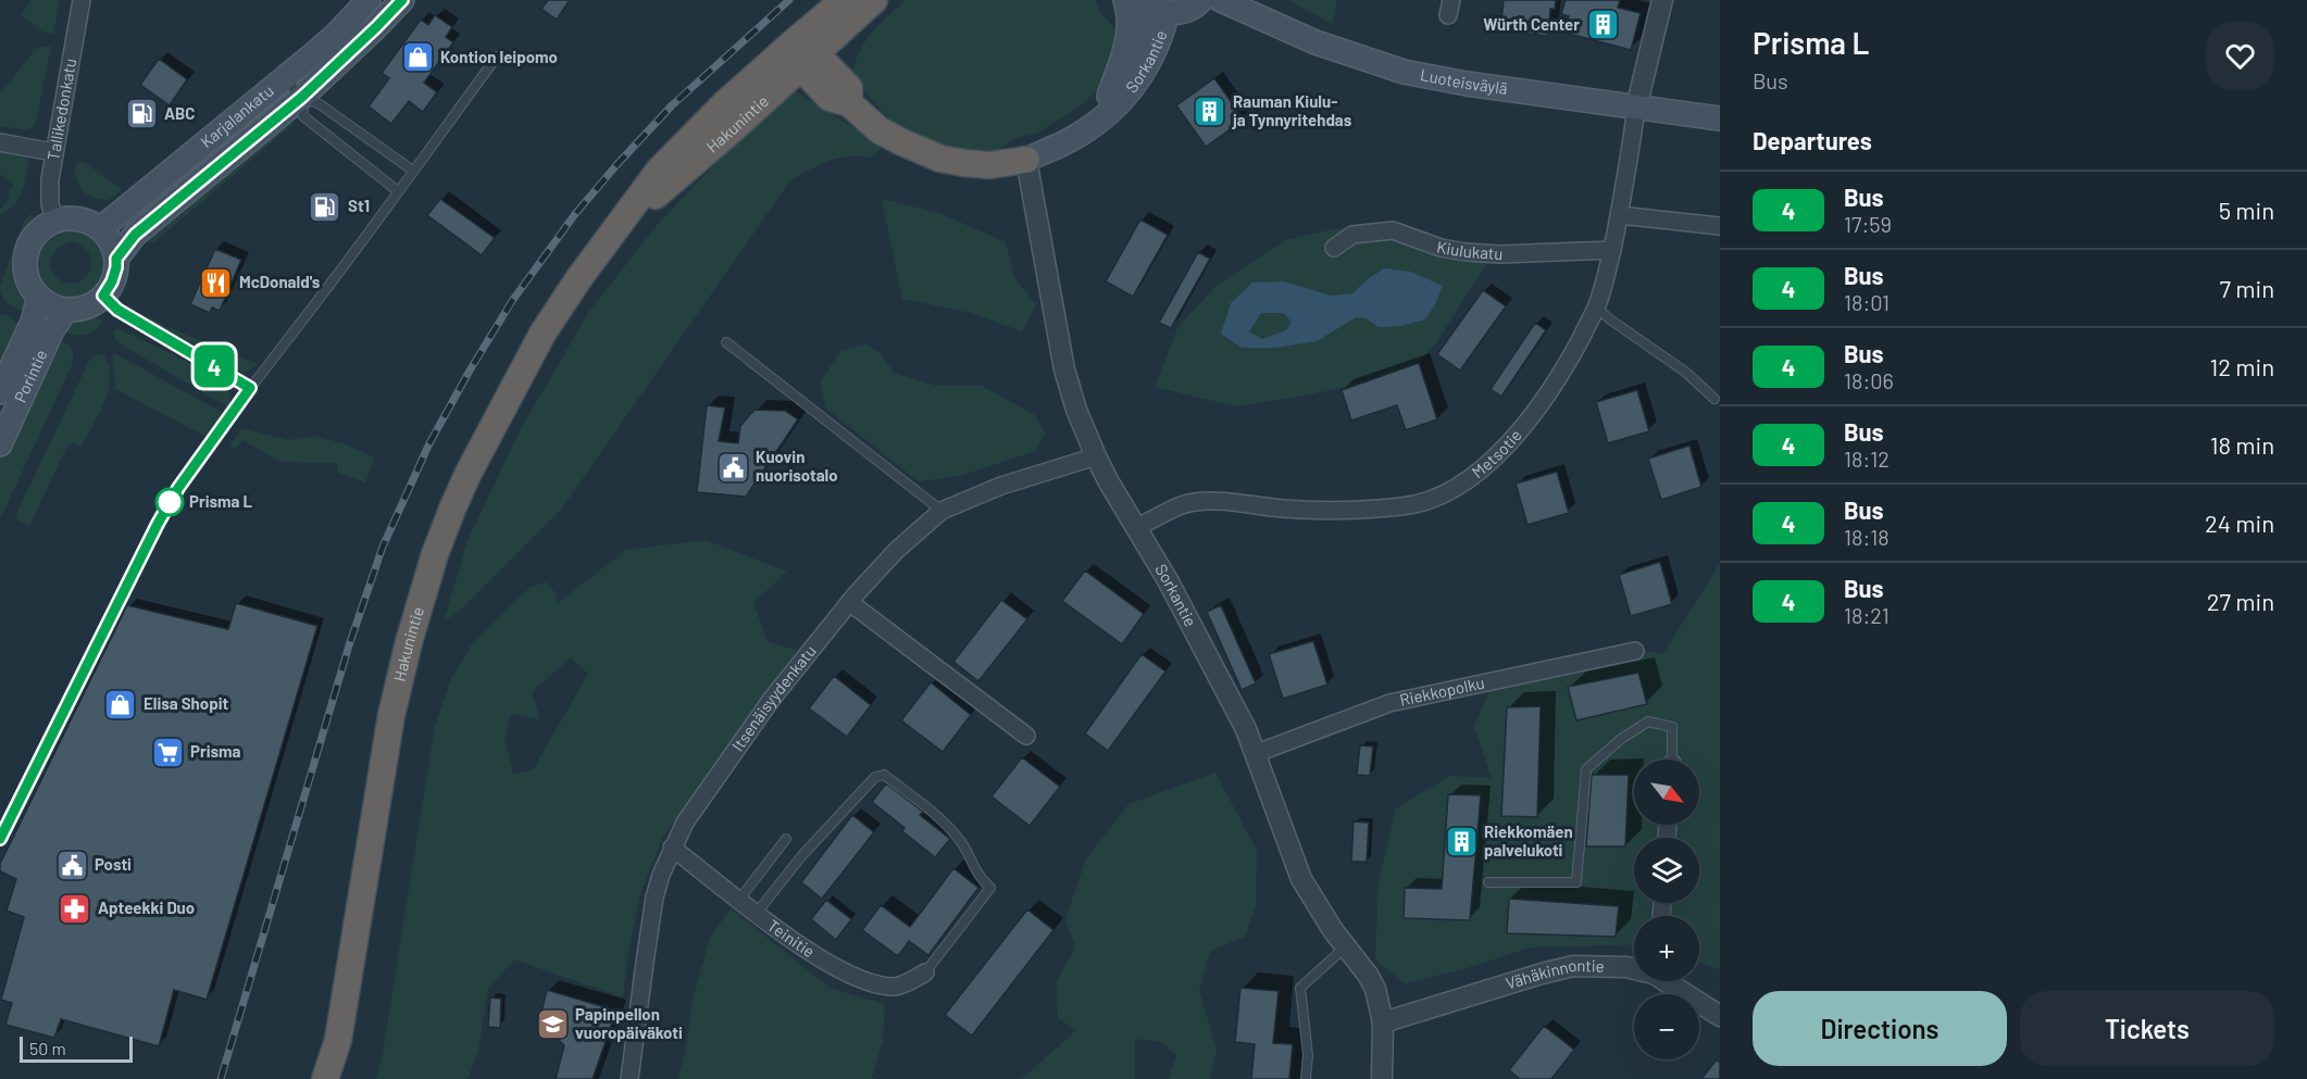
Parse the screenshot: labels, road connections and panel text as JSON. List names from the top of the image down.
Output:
{
  "streets": {
    "highway": ["Hakunintie"],
    "main road": [
      "Sorkantie",
      "Luoteisväylä",
      "Karjalankatu",
      "Porintie"
    ],
    "street": [
      "Tallikedonkatu",
      "Kiulukatu",
      "Metsotie",
      "Riekkopolku",
      "Itsenäisyydenkatu",
      "Teinitie",
      "Vähäkinnontie"
    ]
  },
  "crossings": [
    ["Sorkantie", "Metsotie"],
    ["Sorkantie", "Riekkopolku"],
    ["Sorkantie", "Itsenäisyydenkatu"],
    ["Sorkantie", "Vähäkinnontie"],
    ["Luoteisväylä", "Metsotie"],
    ["Tallikedonkatu", "Karjalankatu"],
    ["Tallikedonkatu", "Porintie"],
    ["Karjalankatu", "Porintie"],
    ["Kiulukatu", "Metsotie"],
    ["Itsenäisyydenkatu", "Teinitie"]
  ],
  "places": {
    "building": ["Würth Center", "Rauman Kiulu- ja Tynnyritehdas", "Riekkomäen palvelukoti"],
    "shop": ["Kontion leipomo", "Elisa Shopit"],
    "fuel station": ["ABC", "St1"],
    "restaurant": ["McDonald's"],
    "public building": ["Kuovin nuorisotalo", "Posti"],
    "other": ["Prisma L"],
    "supermarket": ["Prisma"],
    "pharmacy": ["Apteekki Duo"],
    "school or university": ["Papinpellon vuoropäiväkoti"]
  },
  "lines": ["bus line 4"],
  "scale_bar": "50 m",
  "north": "bottom right",
  "page": {
    "on_map": "4",
    "heading": [
      ["Prisma L", "Bus"],
      "Departures"
    ],
    "list": [
      {
        "mark": "4",
        "name": "Bus",
        "note": "17:59",
        "value": "5 min"
      },
      {
        "mark": "4",
        "name": "Bus",
        "note": "18:01",
        "value": "7 min"
      },
      {
        "mark": "4",
        "name": "Bus",
        "note": "18:06",
        "value": "12 min"
      },
      {
        "mark": "4",
        "name": "Bus",
        "note": "18:12",
        "value": "18 min"
      },
      {
        "mark": "4",
        "name": "Bus",
        "note": "18:18",
        "value": "24 min"
      },
      {
        "mark": "4",
        "name": "Bus",
        "note": "18:21",
        "value": "27 min"
      }
    ],
    "map_buttons": ["+", "−"],
    "buttons": ["Directions", "Tickets"],
    "scale": "50 m"
  }
}
